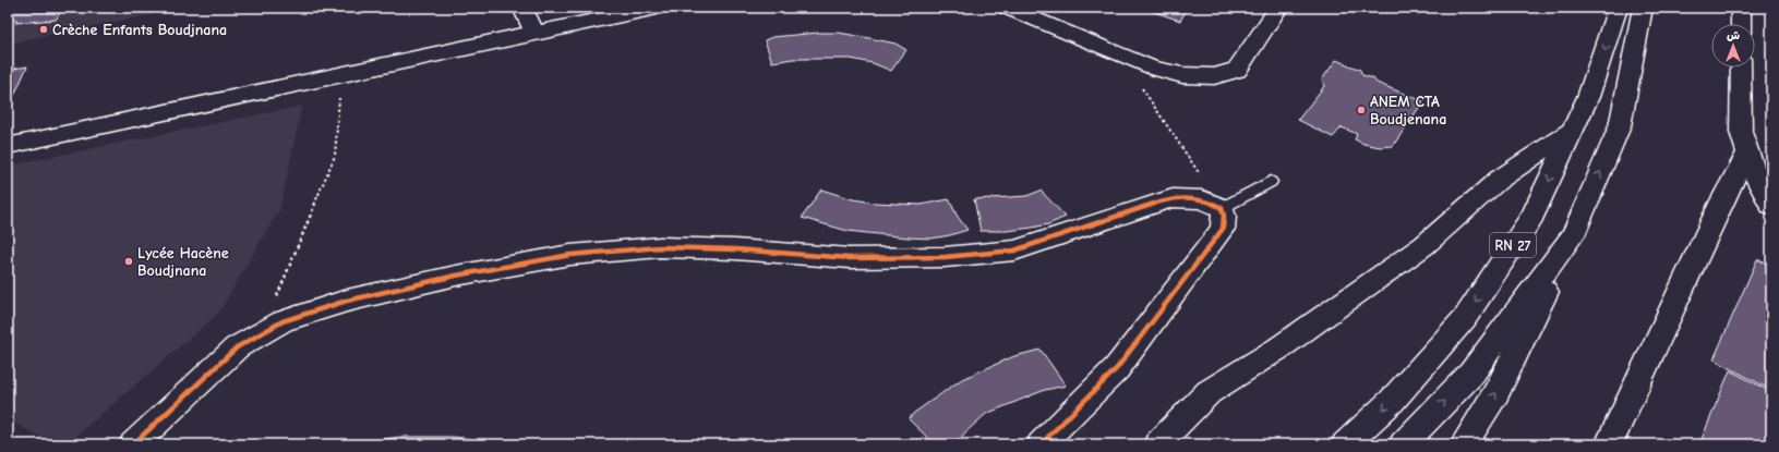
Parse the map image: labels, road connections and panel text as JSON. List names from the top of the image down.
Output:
{
  "streets": {
    "main road": ["RN 27"]
  },
  "places": ["Crèche Enfants Boudjnana", "ANEM CTA Boudjenana", "Lycée Hacène Boudjnana"],
  "north": "top"
}
